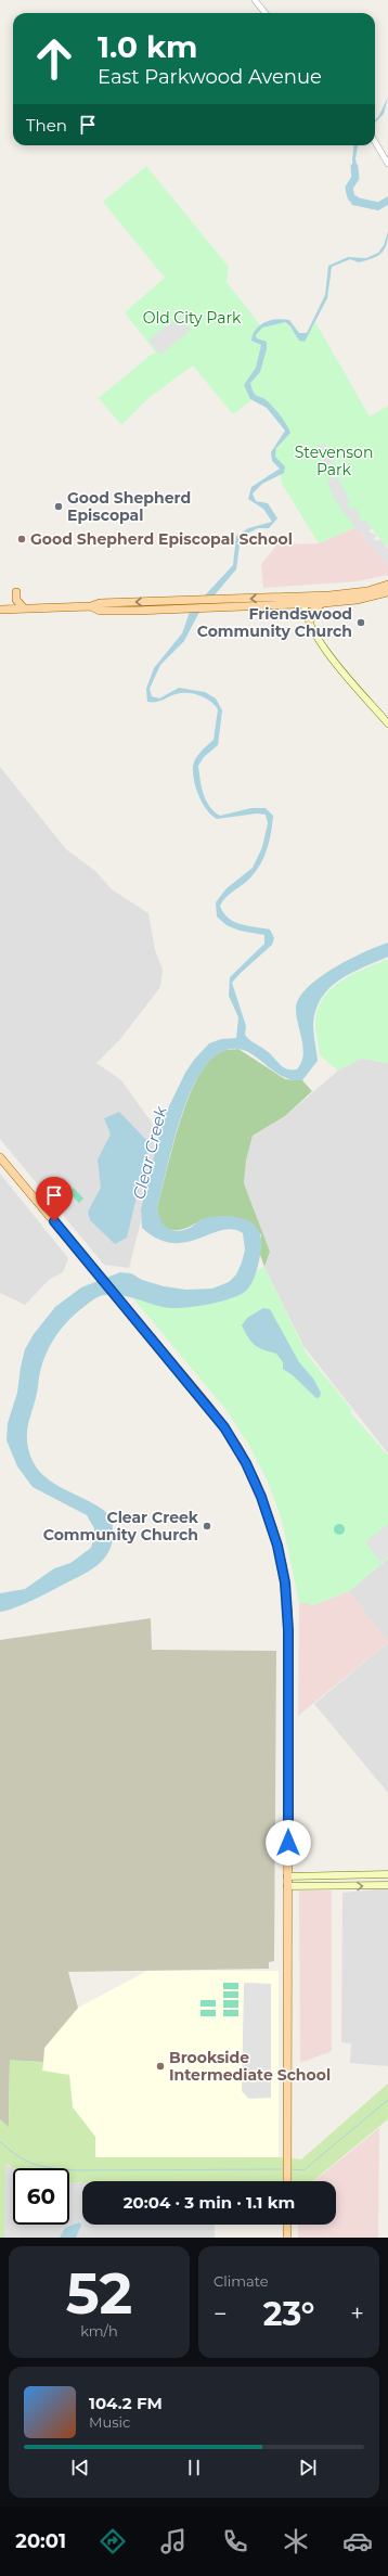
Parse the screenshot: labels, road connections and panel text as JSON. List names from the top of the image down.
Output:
{
  "water": ["Clear Creek"],
  "parks": ["Old City Park", "Stevenson Park"],
  "places": [
    "Good Shepherd Episcopal",
    "Good Shepherd Episcopal School",
    "Friendswood Community Church",
    "Clear Creek Community Church",
    "Brookside Intermediate School"
  ],
  "page": {
    "turn": ["1.0 km", "East Parkwood Avenue"],
    "then": "Then",
    "limit": "60",
    "trip": "20:04 · 3 min · 1.1 km",
    "tile": [
      ["52", "km/h"],
      "Climate"
    ],
    "heat": ["−", "23°", "+"],
    "song": ["104.2 FM", "Music"],
    "tabs": "20:01"
  }
}
